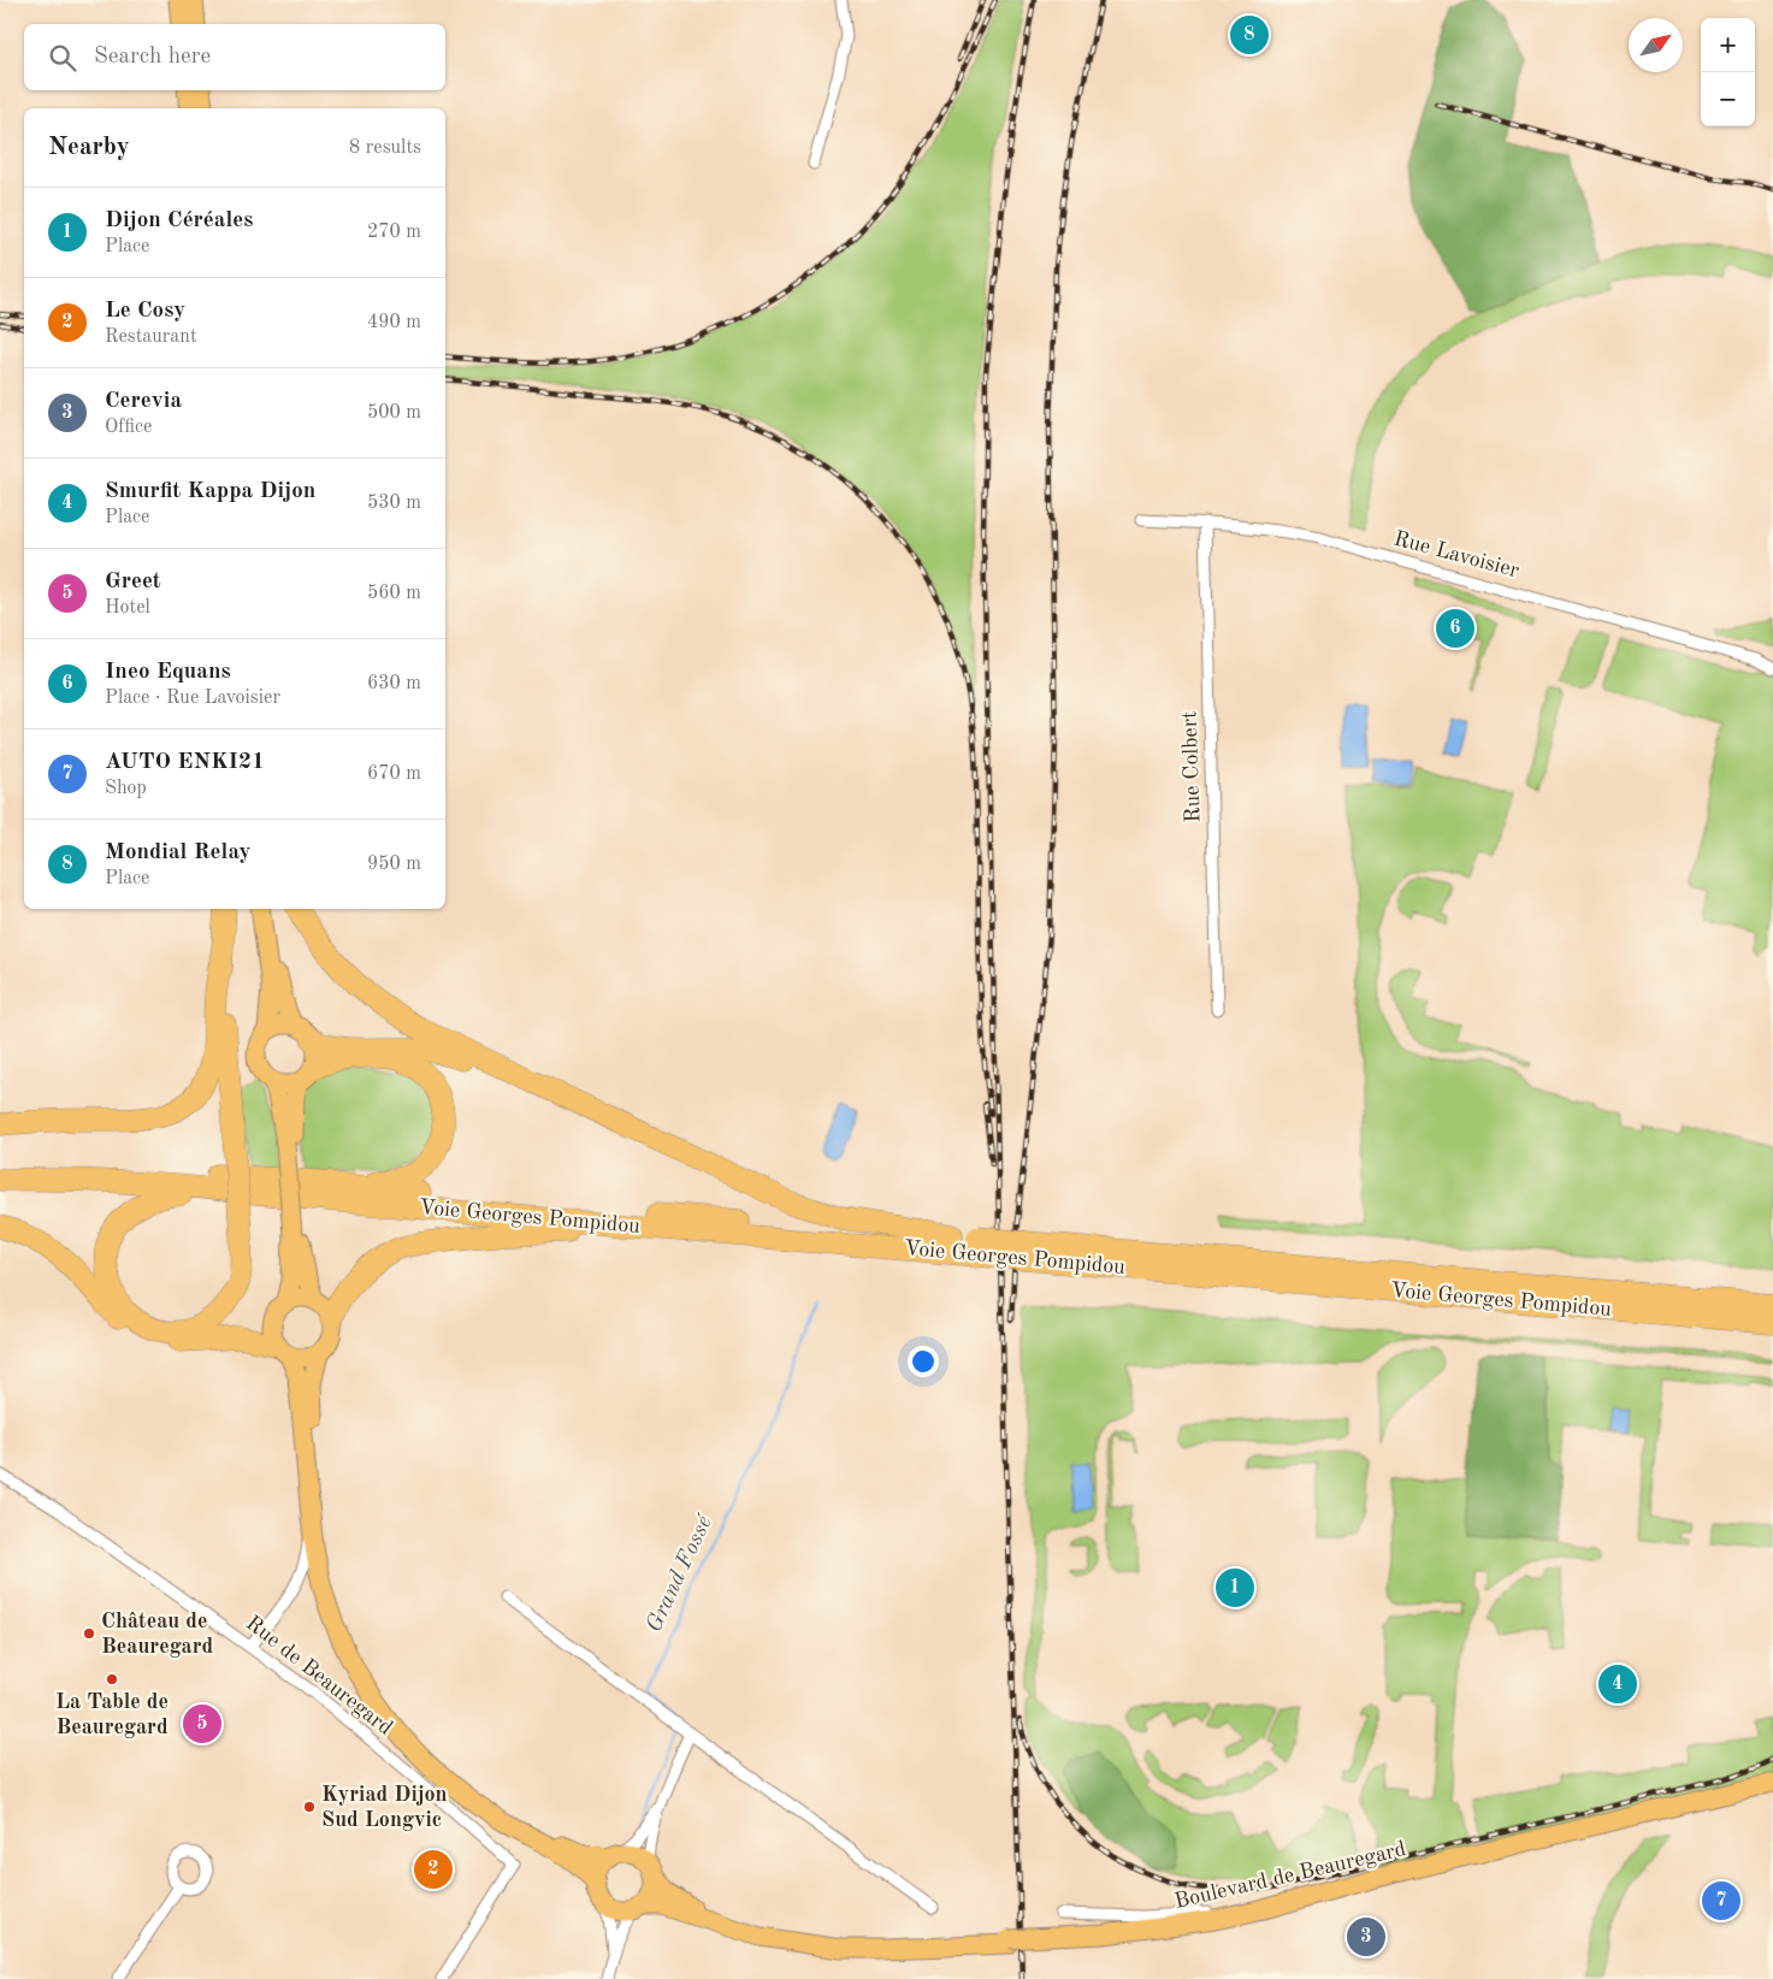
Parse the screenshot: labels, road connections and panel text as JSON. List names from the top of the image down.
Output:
{
  "streets": {
    "highway": ["Voie Georges Pompidou"],
    "main road": ["Boulevard de Beauregard"],
    "street": ["Rue Lavoisier", "Rue Colbert", "Rue de Beauregard"]
  },
  "crossings": [
    ["Rue Lavoisier", "Rue Colbert"]
  ],
  "water": ["Grand Fossé"],
  "places": ["Château de Beauregard", "La Table de Beauregard", "Kyriad Dijon Sud Longvic"],
  "north": "top right",
  "page": {
    "pins": [
      "8",
      "6",
      "1",
      "4",
      "5",
      "2",
      "7",
      "3"
    ],
    "map_buttons": ["+", "−"],
    "search": "Search here",
    "heading": ["Nearby", "8 results"],
    "list": [
      {
        "mark": "1",
        "name": "Dijon Céréales",
        "note": "Place",
        "value": "270 m"
      },
      {
        "mark": "2",
        "name": "Le Cosy",
        "note": "Restaurant",
        "value": "490 m"
      },
      {
        "mark": "3",
        "name": "Cerevia",
        "note": "Office",
        "value": "500 m"
      },
      {
        "mark": "4",
        "name": "Smurfit Kappa Dijon",
        "note": "Place",
        "value": "530 m"
      },
      {
        "mark": "5",
        "name": "Greet",
        "note": "Hotel",
        "value": "560 m"
      },
      {
        "mark": "6",
        "name": "Ineo Equans",
        "note": "Place · Rue Lavoisier",
        "value": "630 m"
      },
      {
        "mark": "7",
        "name": "AUTO ENKI21",
        "note": "Shop",
        "value": "670 m"
      },
      {
        "mark": "8",
        "name": "Mondial Relay",
        "note": "Place",
        "value": "950 m"
      }
    ]
  }
}
